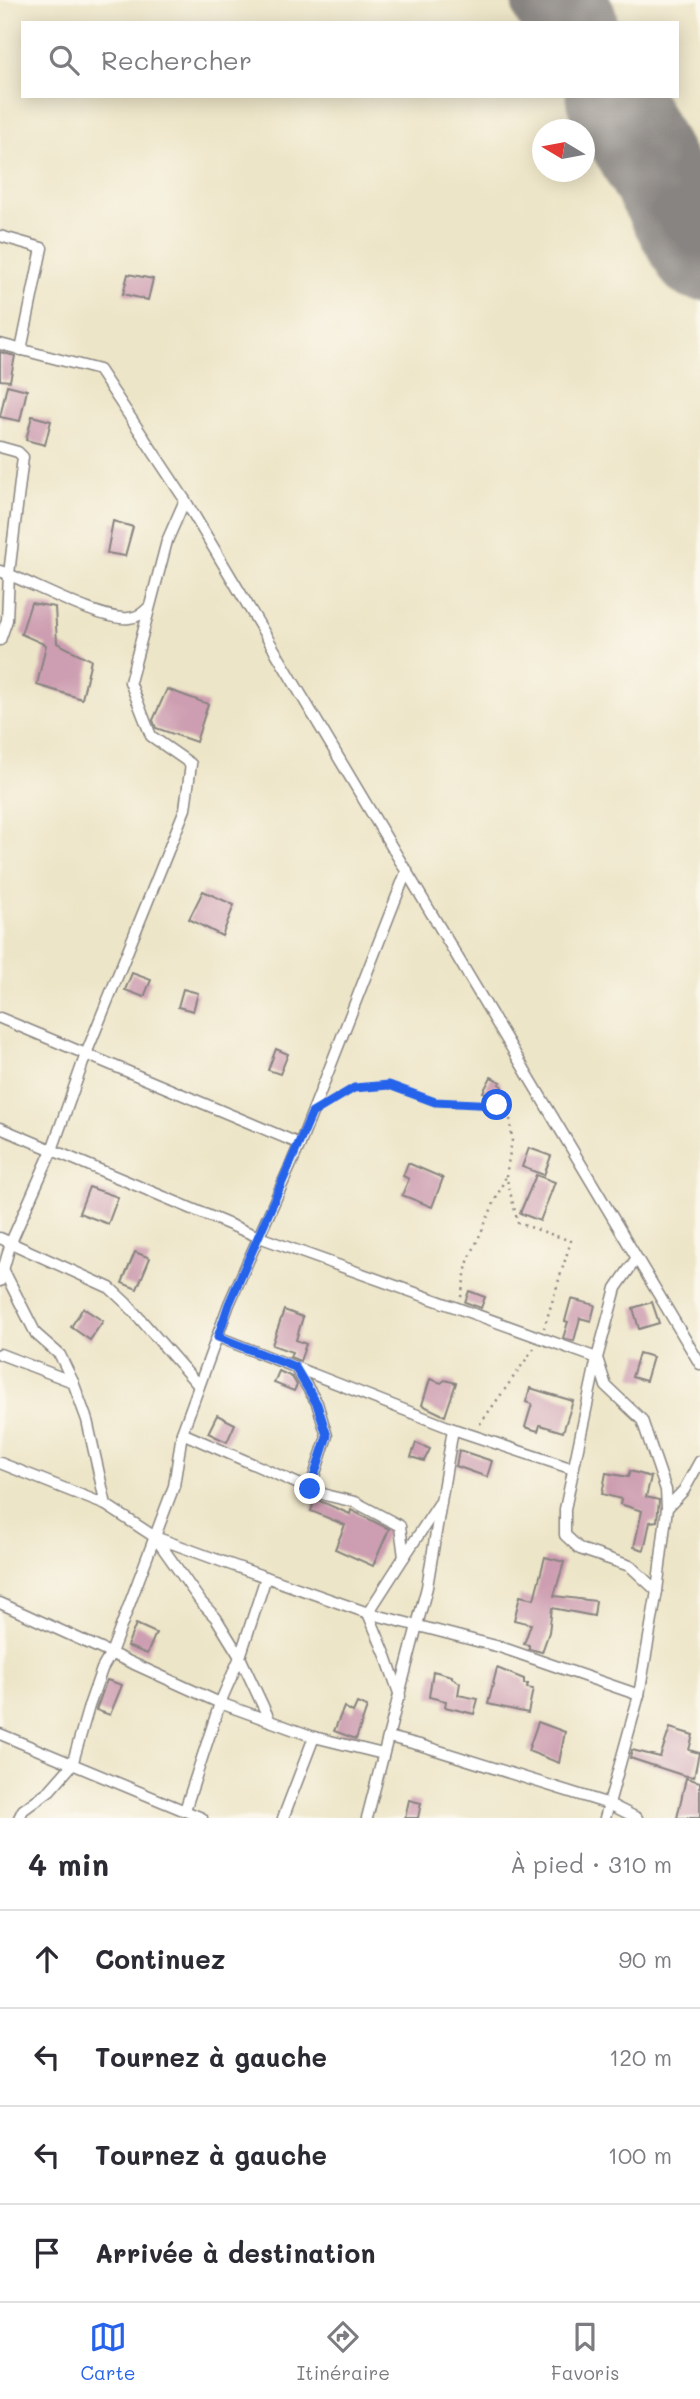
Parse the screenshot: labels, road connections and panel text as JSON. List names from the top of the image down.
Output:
{
  "north": "left",
  "page": {
    "search": "Rechercher",
    "heading": ["4 min", "À pied · 310 m"],
    "list": [
      ["Continuez", "90 m"],
      ["Tournez à gauche", "120 m"],
      ["Tournez à gauche", "100 m"],
      "Arrivée à destination"
    ],
    "nav": ["Carte", "Itinéraire", "Favoris"]
  }
}
